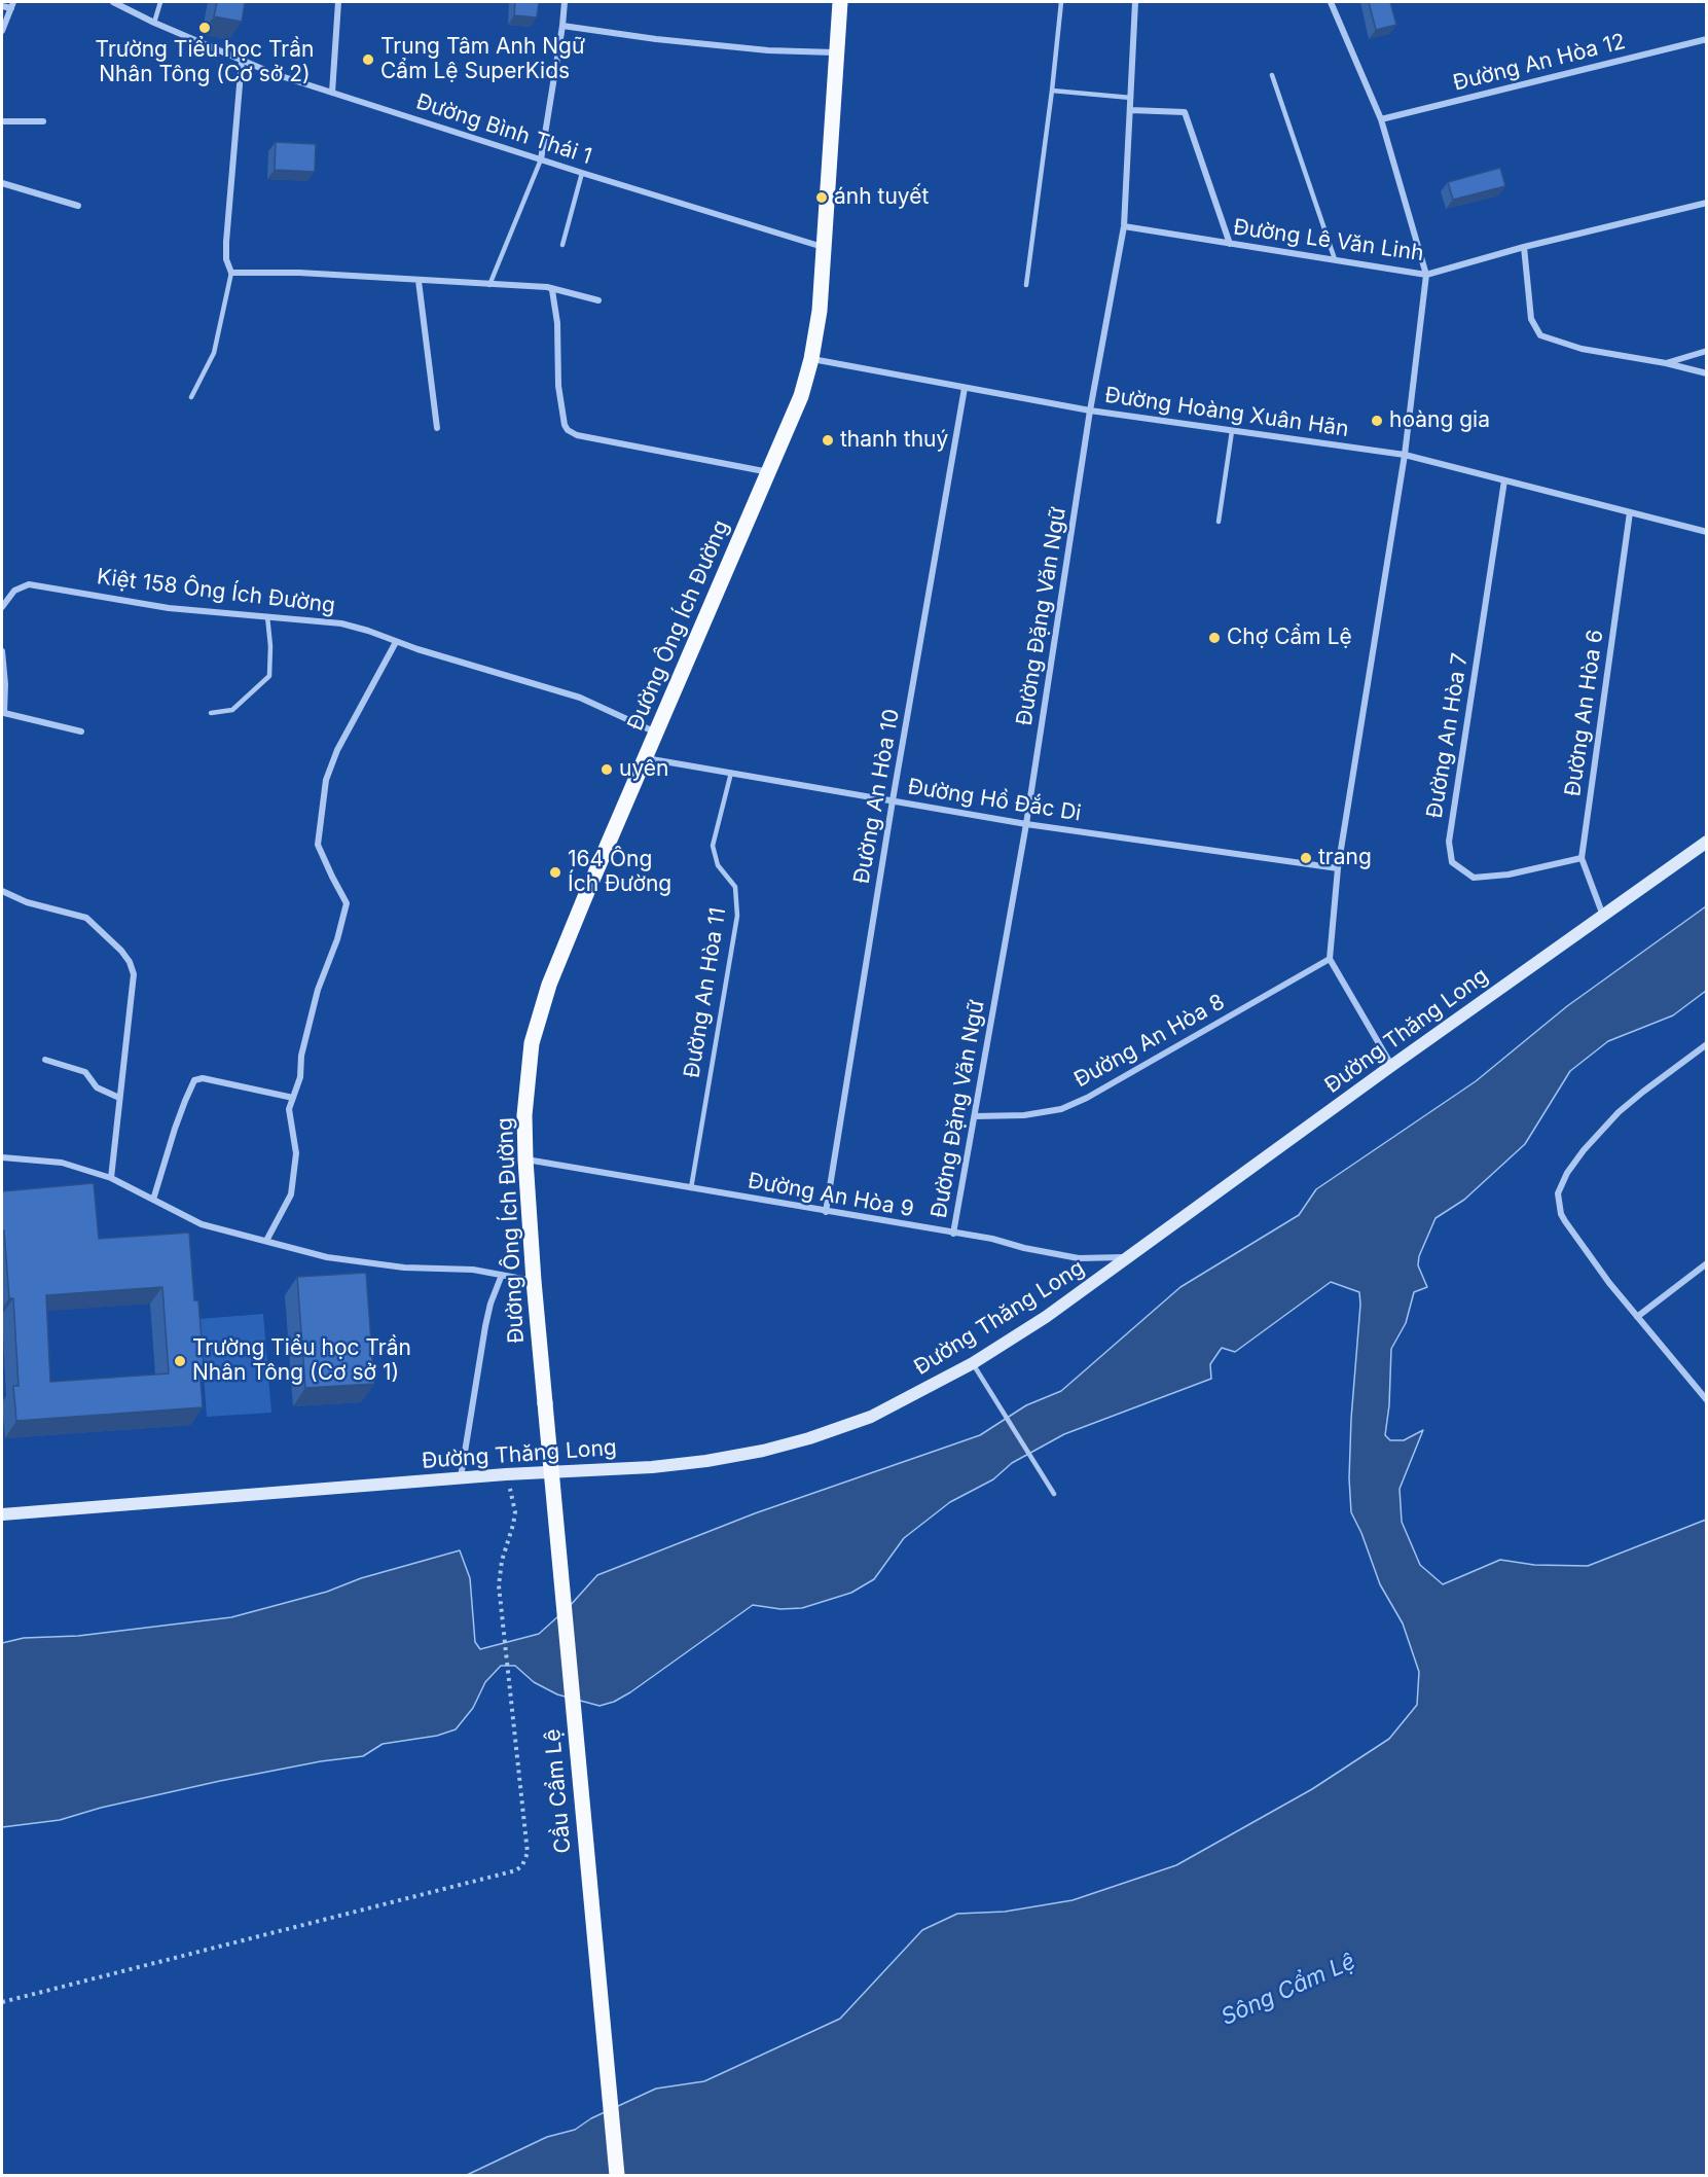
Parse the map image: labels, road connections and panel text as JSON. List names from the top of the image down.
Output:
{
  "streets": {
    "main road": ["Đường Ông Ích Đường", "Cầu Cẩm Lệ"],
    "street": [
      "Đường An Hòa 12",
      "Đường Bình Thái 1",
      "Đường Lê Văn Linh",
      "Đường Hoàng Xuân Hãn",
      "Kiệt 158 Ông Ích Đường",
      "Đường Đặng Văn Ngữ",
      "Đường An Hòa 6",
      "Đường An Hòa 7",
      "Đường An Hòa 10",
      "Đường Hồ Đắc Di",
      "Đường Thăng Long",
      "Đường An Hòa 8",
      "Đường An Hòa 9"
    ],
    "lane": ["Đường An Hòa 11"]
  },
  "crossings": [
    ["Đường Bình Thái 1", "Đường Ông Ích Đường"],
    ["Đường Lê Văn Linh", "Đường Đặng Văn Ngữ"],
    ["Đường Hoàng Xuân Hãn", "Đường Đặng Văn Ngữ"],
    ["Đường Hoàng Xuân Hãn", "Đường Ông Ích Đường"],
    ["Đường Hoàng Xuân Hãn", "Đường An Hòa 6"],
    ["Đường Hoàng Xuân Hãn", "Đường An Hòa 7"],
    ["Đường Hoàng Xuân Hãn", "Đường An Hòa 10"],
    ["Kiệt 158 Ông Ích Đường", "Đường Ông Ích Đường"],
    ["Đường Đặng Văn Ngữ", "Đường Hồ Đắc Di"],
    ["Đường Đặng Văn Ngữ", "Đường An Hòa 8"],
    ["Đường Đặng Văn Ngữ", "Đường An Hòa 9"],
    ["Đường Ông Ích Đường", "Đường Hồ Đắc Di"],
    ["Đường Ông Ích Đường", "Đường An Hòa 9"],
    ["Đường Ông Ích Đường", "Cầu Cẩm Lệ"],
    ["Đường An Hòa 6", "Đường An Hòa 7"],
    ["Đường An Hòa 6", "Đường Thăng Long"],
    ["Đường An Hòa 10", "Đường Hồ Đắc Di"],
    ["Đường An Hòa 10", "Đường An Hòa 9"],
    ["Đường Hồ Đắc Di", "Đường An Hòa 11"],
    ["Đường An Hòa 11", "Đường An Hòa 9"],
    ["Đường Thăng Long", "Đường An Hòa 9"]
  ],
  "water": ["Sông Cẩm Lệ"],
  "places": [
    "Trường Tiểu học Trần Nhân Tông (Cơ sở 2)",
    "Trung Tâm Anh Ngữ Cẩm Lệ SuperKids",
    "ánh tuyết",
    "hoàng gia",
    "thanh thuý",
    "Chợ Cẩm Lệ",
    "uyên",
    "trang",
    "164 Ông Ích Đường",
    "Trường Tiểu học Trần Nhân Tông (Cơ sở 1)"
  ]
}
